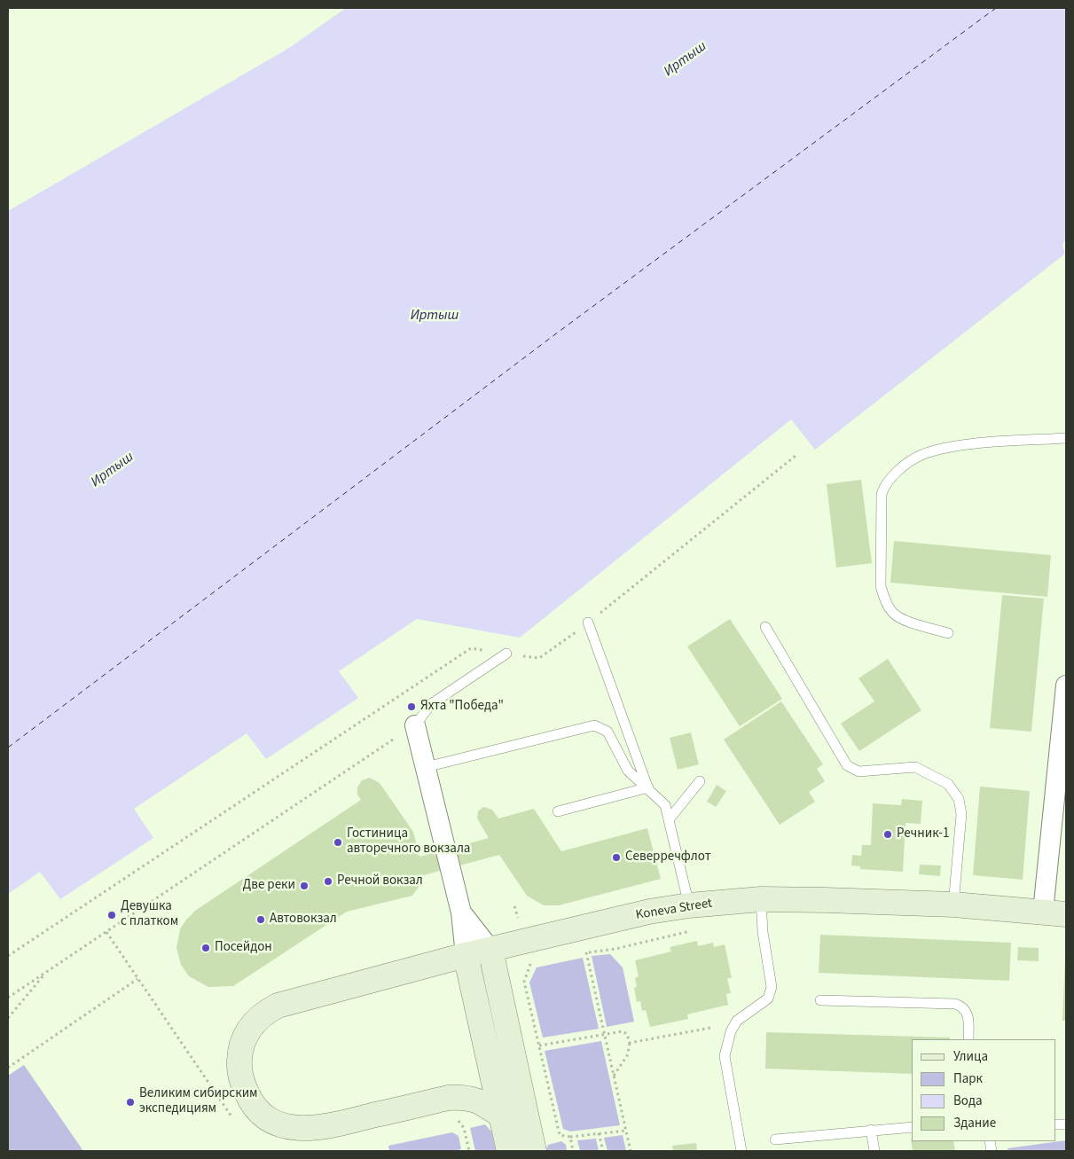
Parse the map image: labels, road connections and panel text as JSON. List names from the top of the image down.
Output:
{
  "streets": {
    "main road": ["Koneva Street"]
  },
  "water": ["Иртыш"],
  "places": [
    "Яхта \"Победа\"",
    "Речник-1",
    "Гостиница авторечного вокзала",
    "Северречфлот",
    "Речной вокзал",
    "Две реки",
    "Девушка с платком",
    "Автовокзал",
    "Посейдон",
    "Великим сибирским экспедициям"
  ],
  "legend": [
    "Улица",
    "Парк",
    "Вода",
    "Здание"
  ]
}
